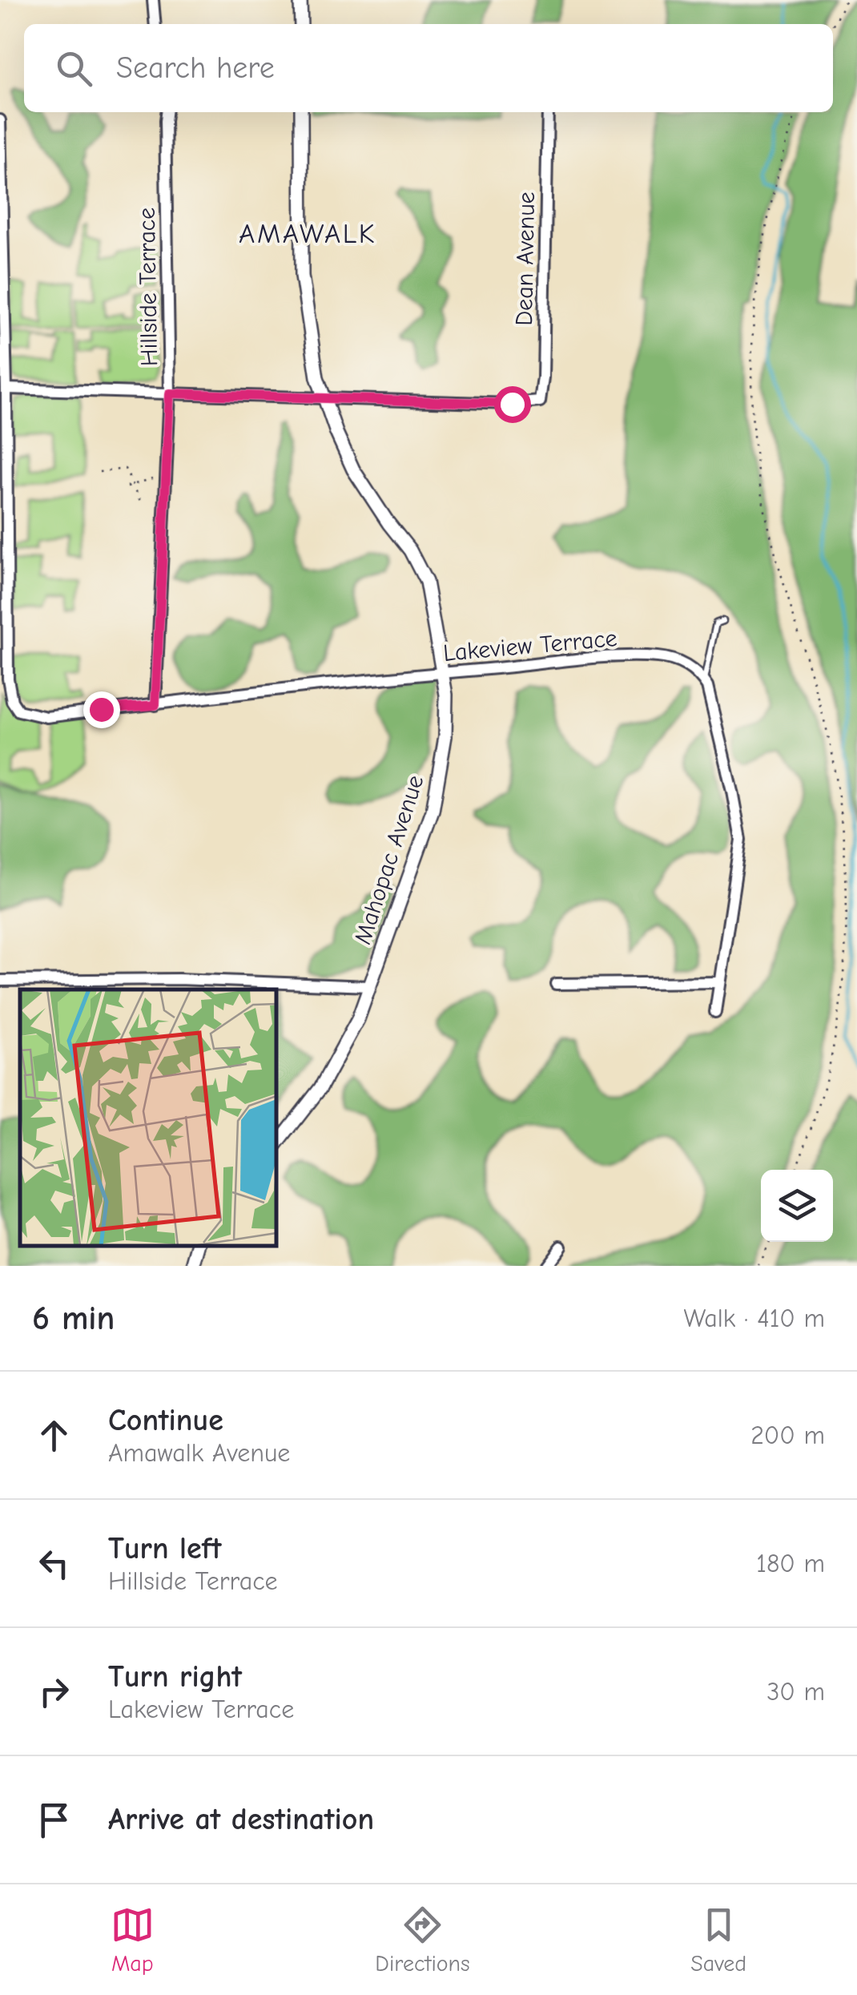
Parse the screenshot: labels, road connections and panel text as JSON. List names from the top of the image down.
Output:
{
  "streets": {
    "street": [
      "Dean Avenue",
      "Hillside Terrace",
      "Lakeview Terrace",
      "Mahopac Avenue"
    ]
  },
  "crossings": [
    ["Dean Avenue", "Mahopac Avenue"],
    ["Hillside Terrace", "Lakeview Terrace"],
    ["Lakeview Terrace", "Mahopac Avenue"]
  ],
  "districts": ["AMAWALK"],
  "page": {
    "search": "Search here",
    "heading": ["6 min", "Walk · 410 m"],
    "list": [
      ["Continue", "Amawalk Avenue", "200 m"],
      ["Turn left", "Hillside Terrace", "180 m"],
      ["Turn right", "Lakeview Terrace", "30 m"],
      "Arrive at destination"
    ],
    "nav": ["Map", "Directions", "Saved"]
  }
}
